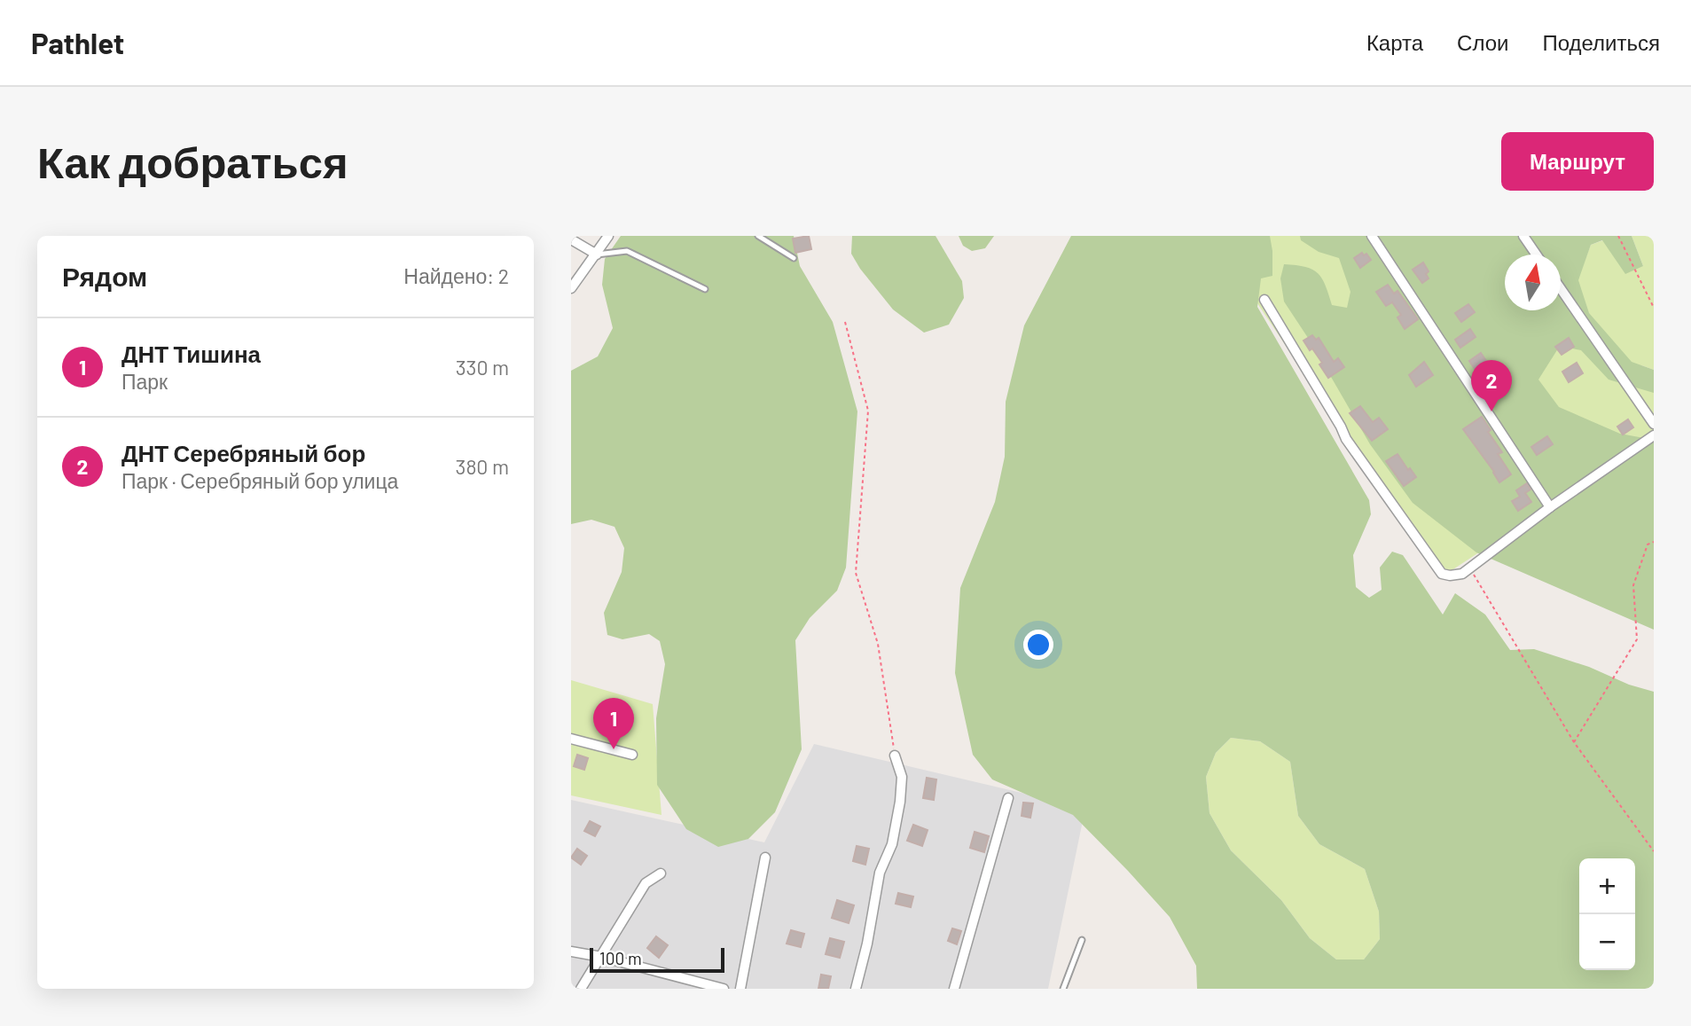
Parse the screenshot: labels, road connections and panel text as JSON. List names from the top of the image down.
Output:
{
  "scale_bar": "100 m",
  "north": "top",
  "page": {
    "header": "Pathlet",
    "nav": ["Карта", "Слои", "Поделиться"],
    "buttons": "Маршрут",
    "title": "Как добраться",
    "heading": ["Рядом", "Найдено: 2"],
    "list": [
      {
        "mark": "1",
        "name": "ДНТ Тишина",
        "note": "Парк",
        "value": "330 m"
      },
      {
        "mark": "2",
        "name": "ДНТ Серебряный бор",
        "note": "Парк · Серебряный бор улица",
        "value": "380 m"
      }
    ],
    "pins": ["2", "1"],
    "map_buttons": ["+", "−"],
    "scale": "100 m"
  }
}
